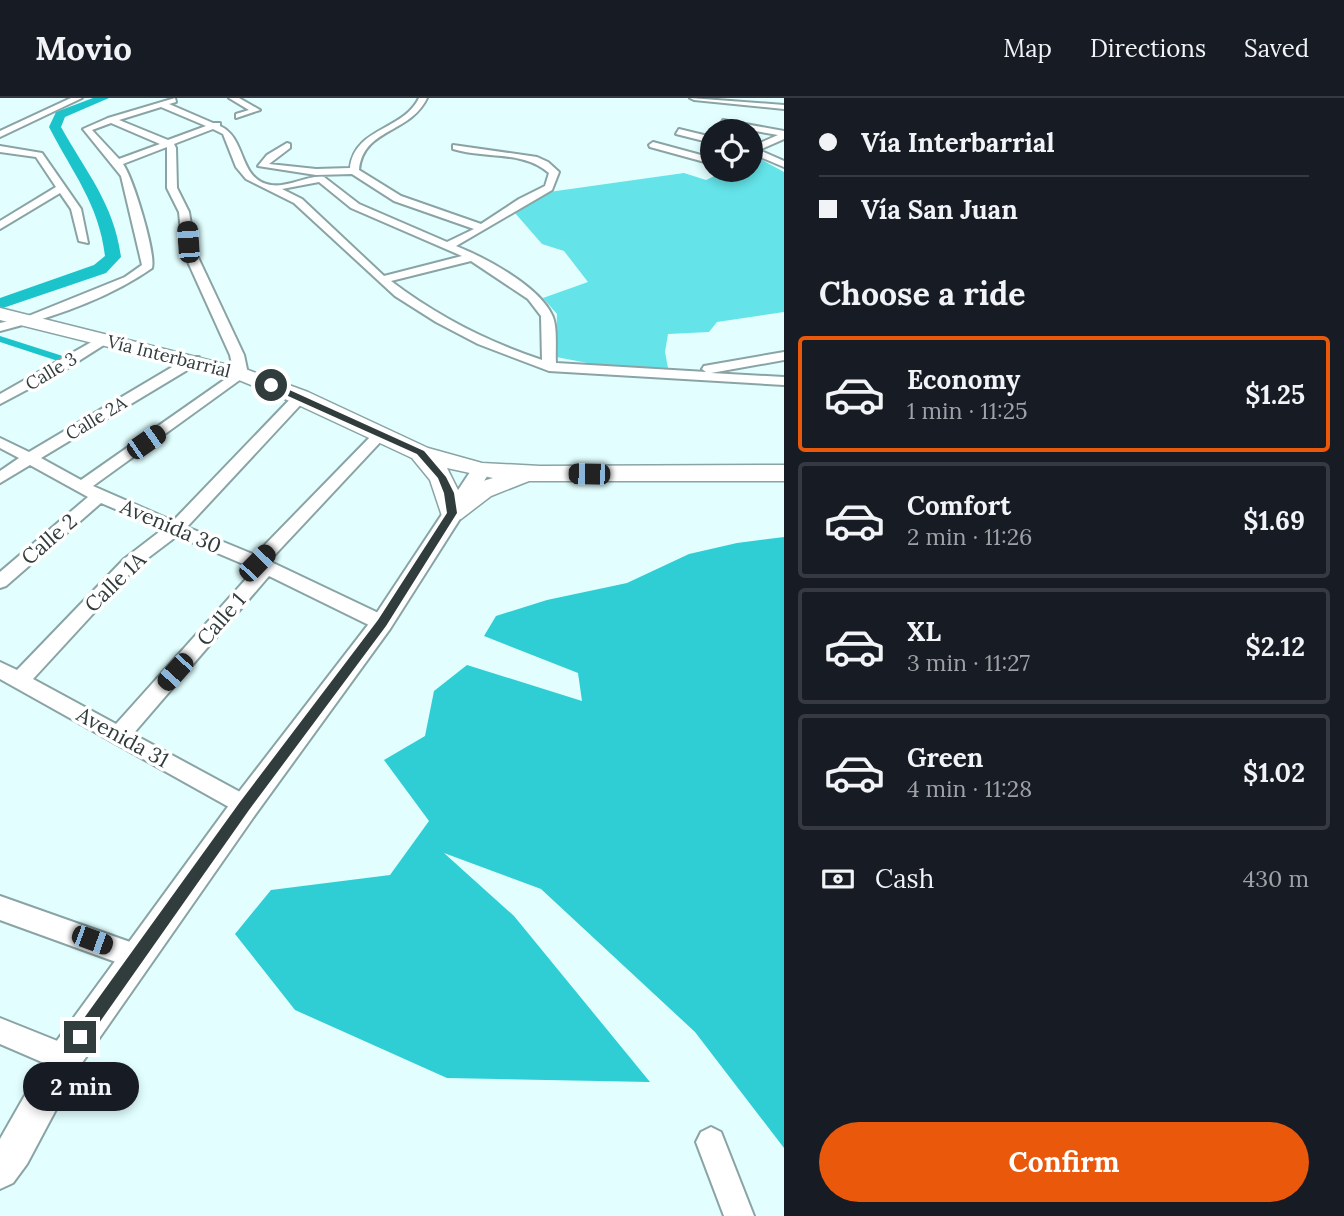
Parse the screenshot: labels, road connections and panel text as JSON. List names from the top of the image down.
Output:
{
  "streets": {
    "main road": ["Vía Interbarrial"],
    "street": [
      "Calle 3",
      "Calle 2A",
      "Avenida 30",
      "Calle 2",
      "Calle 1A",
      "Calle 1",
      "Avenida 31"
    ]
  },
  "crossings": [
    ["Vía Interbarrial", "Calle 3"],
    ["Vía Interbarrial", "Calle 2A"],
    ["Vía Interbarrial", "Calle 2"],
    ["Vía Interbarrial", "Calle 1A"],
    ["Vía Interbarrial", "Calle 1"],
    ["Calle 2A", "Avenida 30"],
    ["Avenida 30", "Calle 2"],
    ["Avenida 30", "Calle 1A"],
    ["Avenida 30", "Calle 1"],
    ["Calle 1A", "Avenida 31"],
    ["Calle 1", "Avenida 31"]
  ],
  "page": {
    "header": "Movio",
    "nav": ["Map", "Directions", "Saved"],
    "banner": ["Vía Interbarrial", "Vía San Juan"],
    "heading": "Choose a ride",
    "list": [
      {
        "name": "Economy",
        "note": "1 min · 11:25",
        "value": "$1.25"
      },
      {
        "name": "Comfort",
        "note": "2 min · 11:26",
        "value": "$1.69"
      },
      {
        "name": "XL",
        "note": "3 min · 11:27",
        "value": "$2.12"
      },
      {
        "name": "Green",
        "note": "4 min · 11:28",
        "value": "$1.02"
      }
    ],
    "pay": ["Cash", "430 m"],
    "bubble": "2 min",
    "buttons": "Confirm"
  }
}
